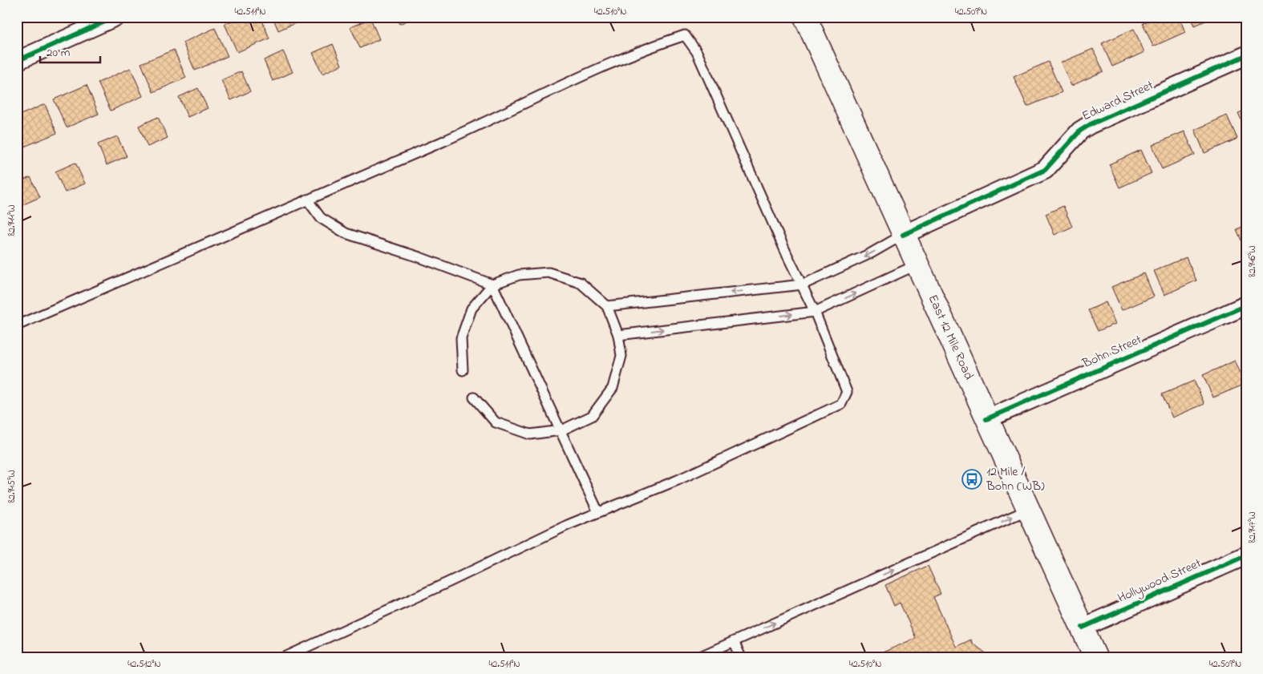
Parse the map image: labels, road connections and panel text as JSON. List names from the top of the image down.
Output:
{
  "streets": {
    "main road": ["East 12 Mile Road"],
    "street": ["Edward Street", "Bohn Street", "Hollywood Street"]
  },
  "crossings": [
    ["Edward Street", "East 12 Mile Road"],
    ["East 12 Mile Road", "Bohn Street"],
    ["East 12 Mile Road", "Hollywood Street"]
  ],
  "places": {
    "bus stop": ["12 Mile / Bohn (WB)"]
  },
  "scale_bar": "20 m",
  "coordinates": [
    "42.511°N",
    "42.510°N",
    "42.509°N",
    "82.944°W",
    "82.946°W",
    "82.945°W",
    "82.947°W",
    "42.512°N"
  ]
}
